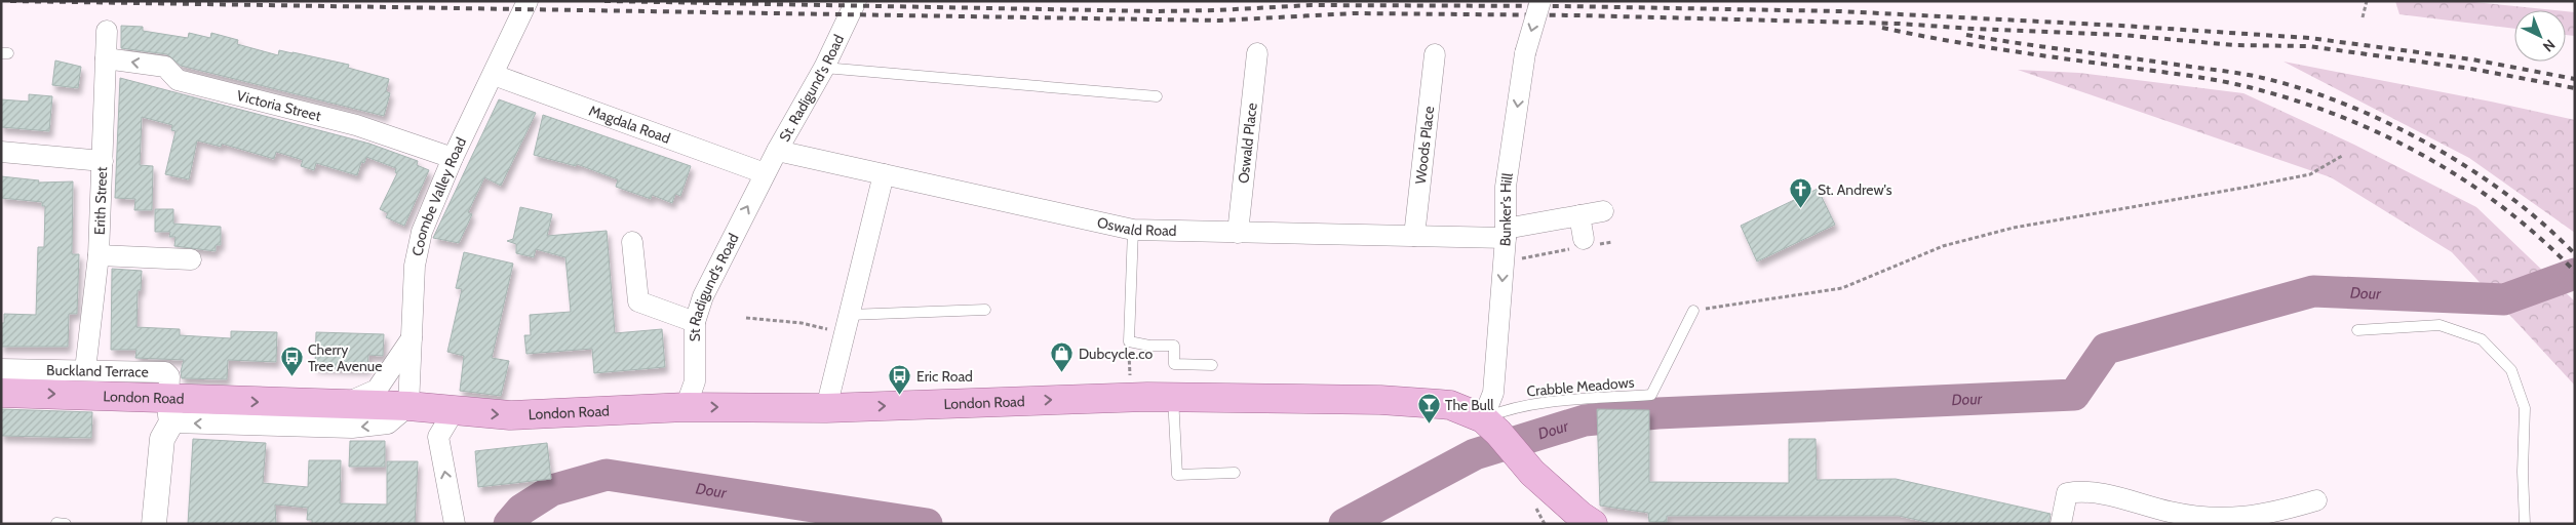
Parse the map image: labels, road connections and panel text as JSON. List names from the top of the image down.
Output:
{
  "streets": {
    "main road": ["London Road"],
    "street": [
      "St. Radigund's Road",
      "Victoria Street",
      "Magdala Road",
      "Oswald Place",
      "Woods Place",
      "Coombe Valley Road",
      "Erith Street",
      "Bunker's Hill",
      "Oswald Road",
      "St Radigund's Road",
      "Buckland Terrace"
    ],
    "lane": ["Crabble Meadows"]
  },
  "crossings": [
    ["St. Radigund's Road", "Magdala Road"],
    ["St. Radigund's Road", "Oswald Road"],
    ["St. Radigund's Road", "St Radigund's Road"],
    ["Victoria Street", "Coombe Valley Road"],
    ["Victoria Street", "Erith Street"],
    ["Magdala Road", "Coombe Valley Road"],
    ["Magdala Road", "St Radigund's Road"],
    ["Oswald Place", "Oswald Road"],
    ["Woods Place", "Oswald Road"],
    ["Coombe Valley Road", "London Road"],
    ["Erith Street", "Buckland Terrace"],
    ["Bunker's Hill", "Oswald Road"],
    ["Bunker's Hill", "Crabble Meadows"],
    ["Bunker's Hill", "London Road"],
    ["St Radigund's Road", "London Road"],
    ["Buckland Terrace", "London Road"],
    ["Crabble Meadows", "London Road"]
  ],
  "one_way": ["Victoria Street", "Bunker's Hill"],
  "water": ["Dour"],
  "places": {
    "church": ["St. Andrew's"],
    "shop": ["Dubcycle.co"],
    "bus stop": ["Cherry Tree Avenue", "Eric Road"],
    "bar": ["The Bull"]
  },
  "north": "bottom right"
}
